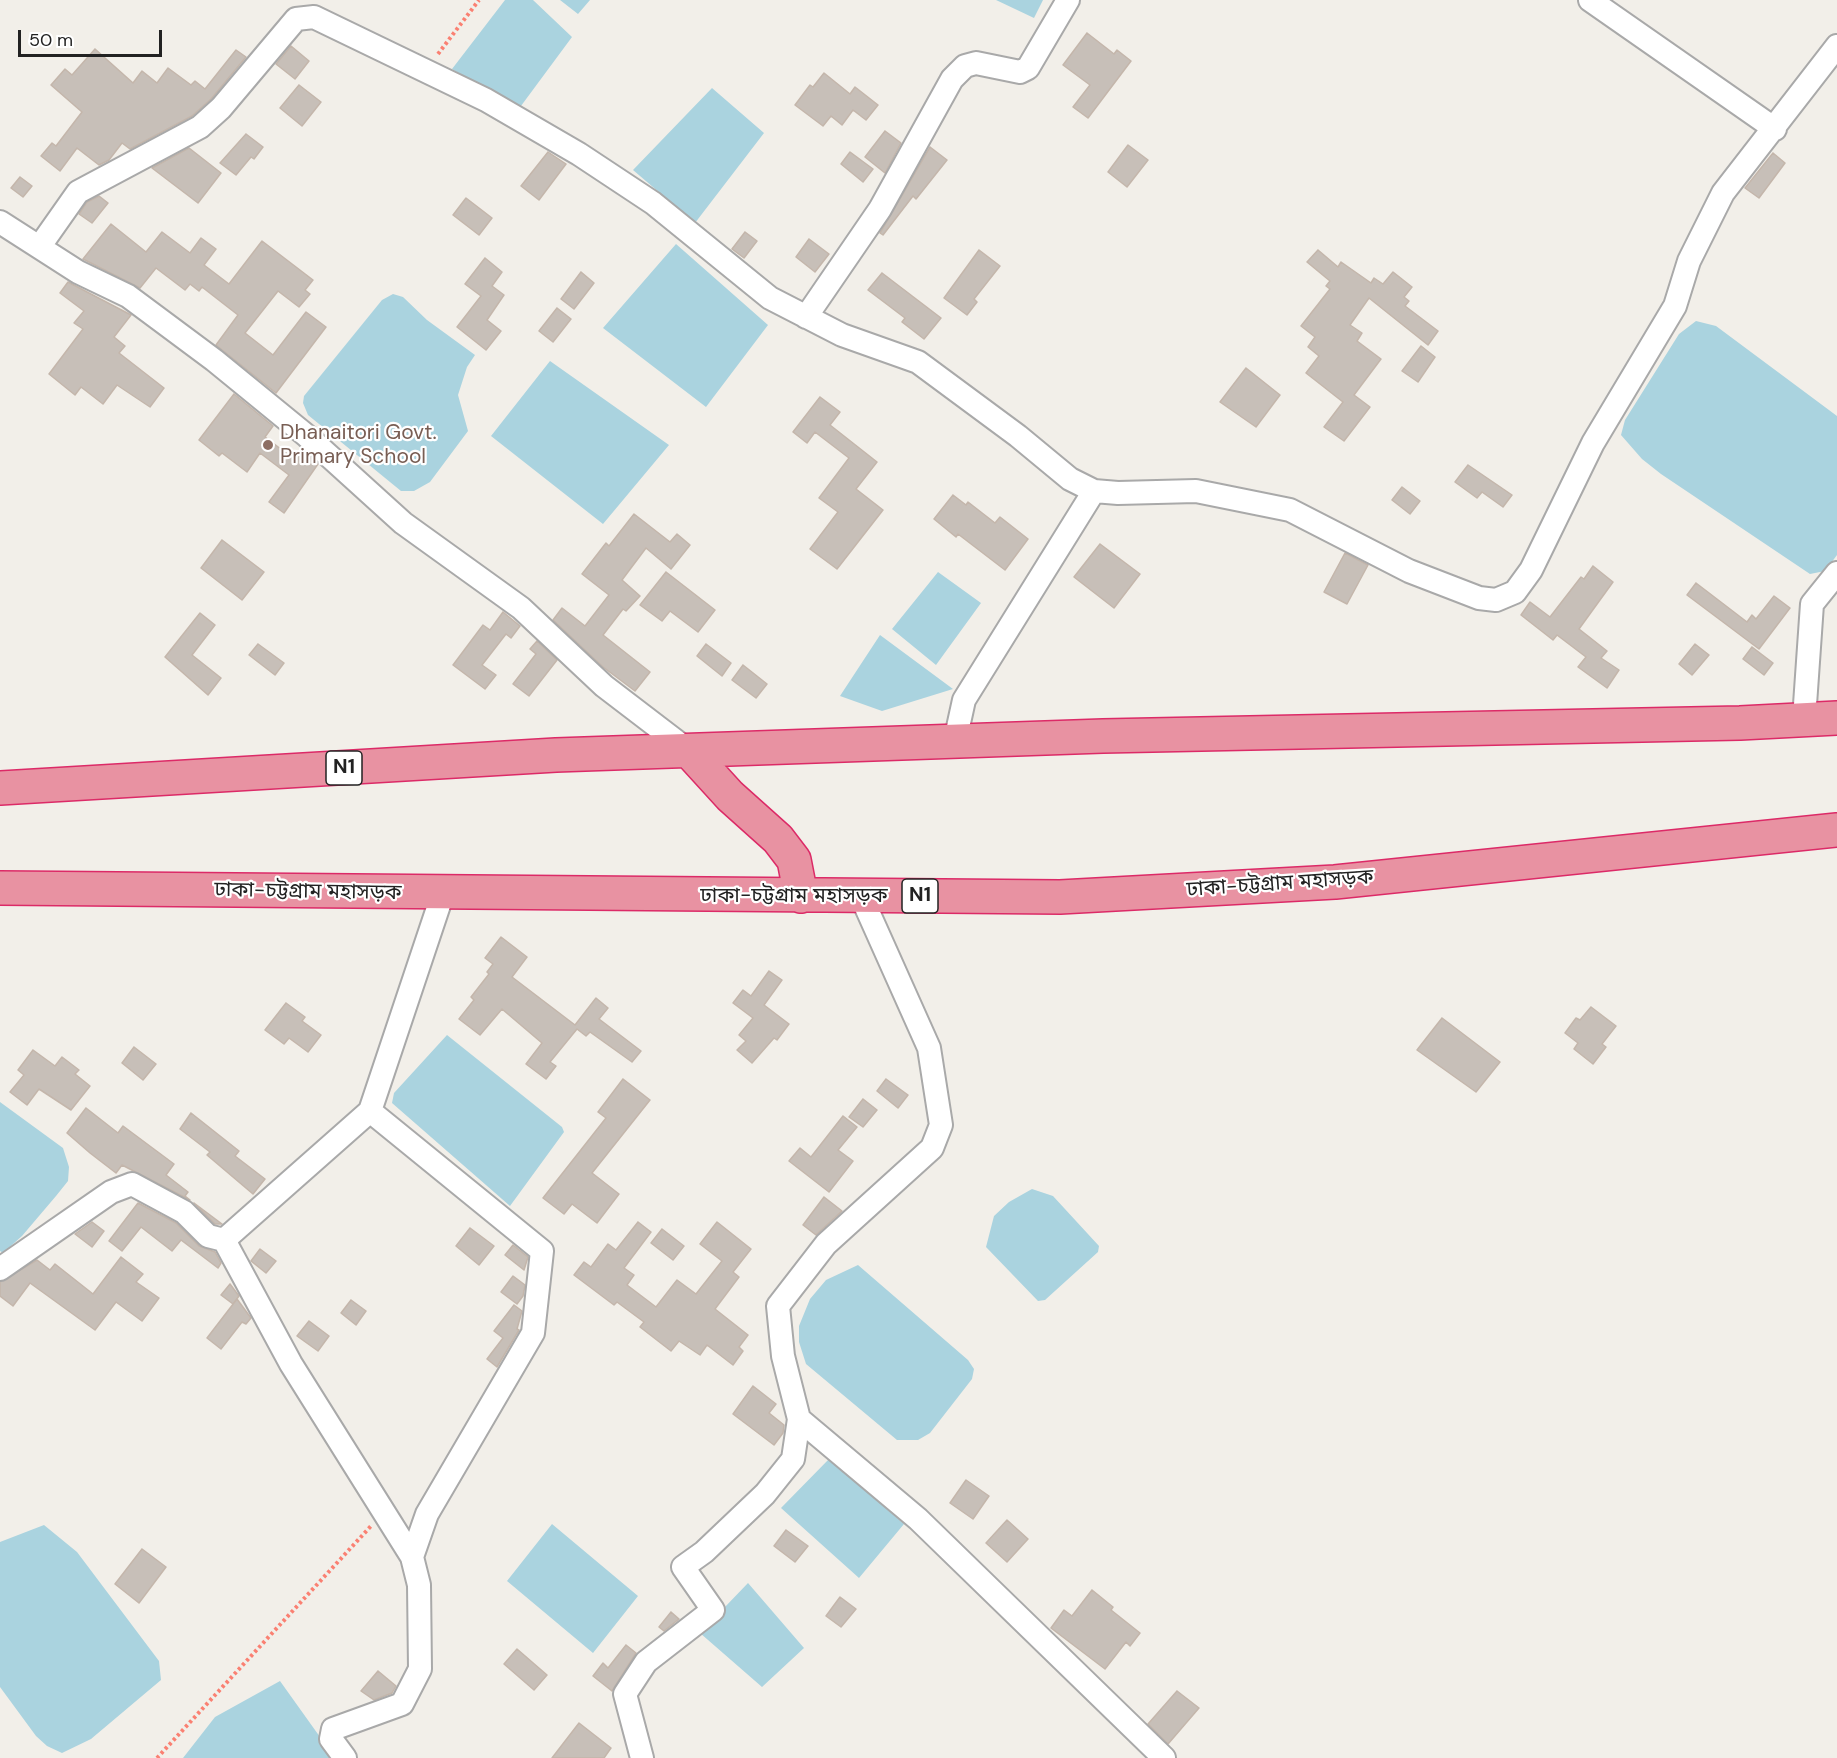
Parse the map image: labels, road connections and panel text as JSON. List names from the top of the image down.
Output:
{
  "streets": {
    "highway": ["N1", "ঢাকা-চট্টগ্রাম মহাসড়ক"]
  },
  "places": ["Dhanaitori Govt. Primary School"],
  "scale_bar": "50 m"
}
